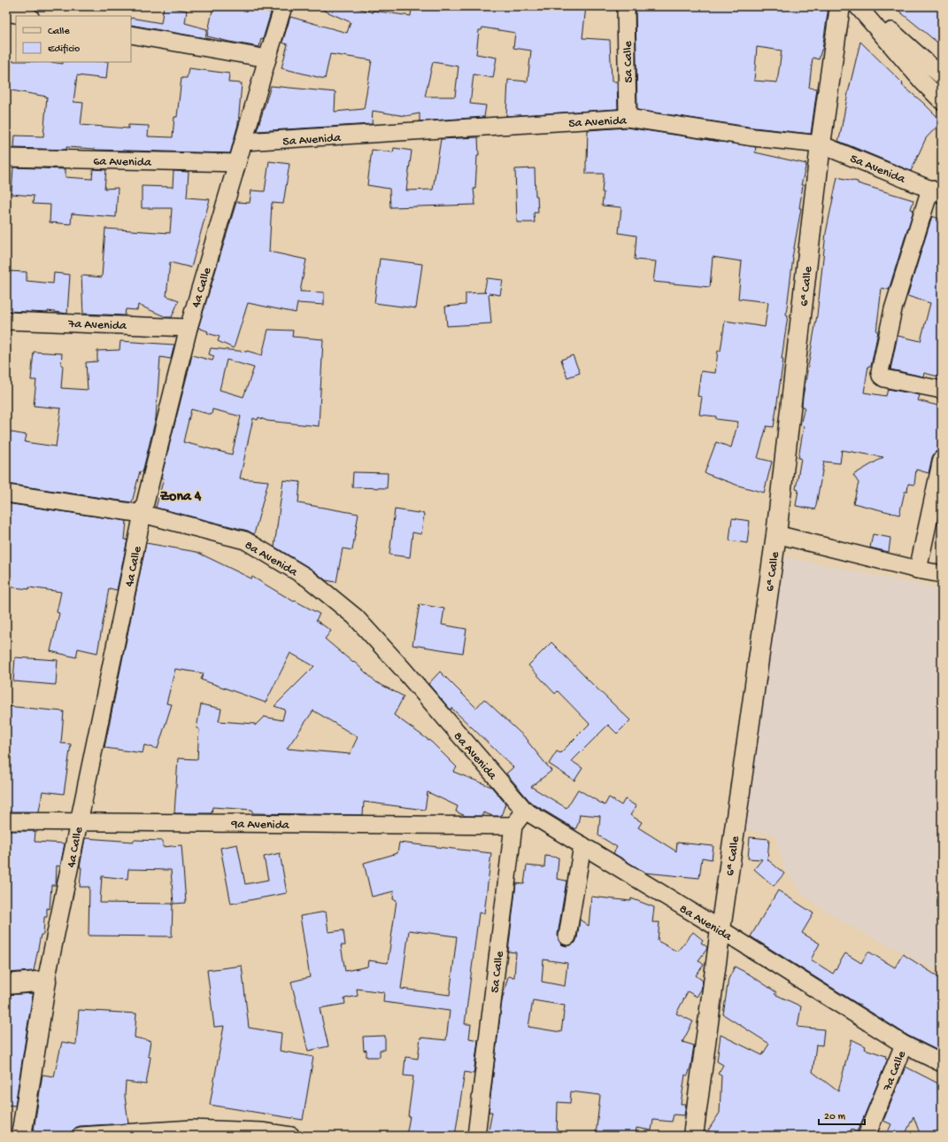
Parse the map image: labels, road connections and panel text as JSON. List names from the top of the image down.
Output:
{
  "streets": {
    "main road": ["6ª Calle", "4a Calle"],
    "street": [
      "5a Calle",
      "5a Avenida",
      "6a Avenida",
      "7a Avenida",
      "8a Avenida",
      "9a Avenida",
      "7a Calle"
    ]
  },
  "crossings": [
    ["5a Calle", "5a Avenida"],
    ["5a Calle", "9a Avenida"],
    ["5a Avenida", "6ª Calle"],
    ["5a Avenida", "4a Calle"],
    ["6a Avenida", "4a Calle"],
    ["6ª Calle", "8a Avenida"],
    ["4a Calle", "7a Avenida"],
    ["4a Calle", "8a Avenida"],
    ["4a Calle", "9a Avenida"],
    ["8a Avenida", "7a Calle"]
  ],
  "districts": ["Zona 4"],
  "legend": ["Calle", "Edificio"],
  "scale_bar": "20 m"
}
